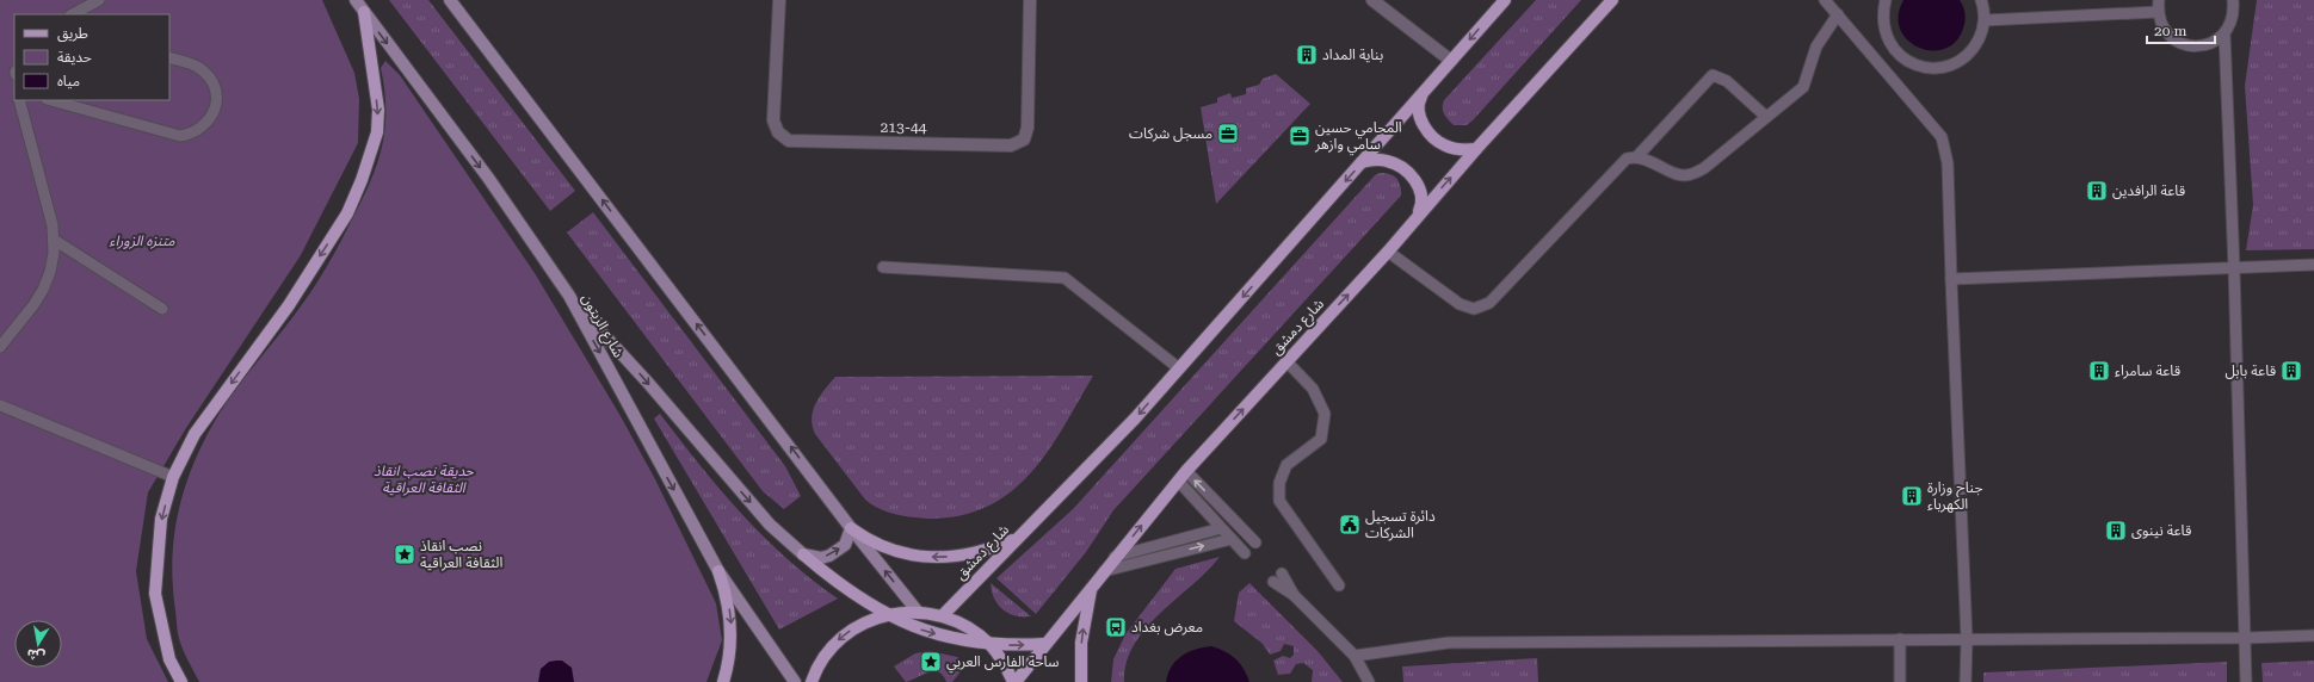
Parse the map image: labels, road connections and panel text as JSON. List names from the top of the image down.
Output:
{
  "streets": {
    "main road": ["شارع الزيتون", "شارع دمشق"],
    "street": ["213-44"]
  },
  "parks": ["متنزه الزوراء", "حديقة نصب انقاذ الثقافة العراقية"],
  "places": {
    "building": [
      "بناية المداد",
      "قاعة الرافدين",
      "قاعة سامراء",
      "قاعة بابل",
      "جناح وزارة الكهرباء",
      "قاعة نينوى"
    ],
    "office": ["مسجل شركات", "المحامي حسين سامي وازهر"],
    "public building": ["دائرة تسجيل الشركات"],
    "place": ["نصب انقاذ الثقافة العراقية", "ساحة الفارس العربي"],
    "bus stop": ["معرض بغداد"]
  },
  "legend": ["طريق", "حديقة", "مياه"],
  "scale_bar": "20 m",
  "north": "bottom"
}
